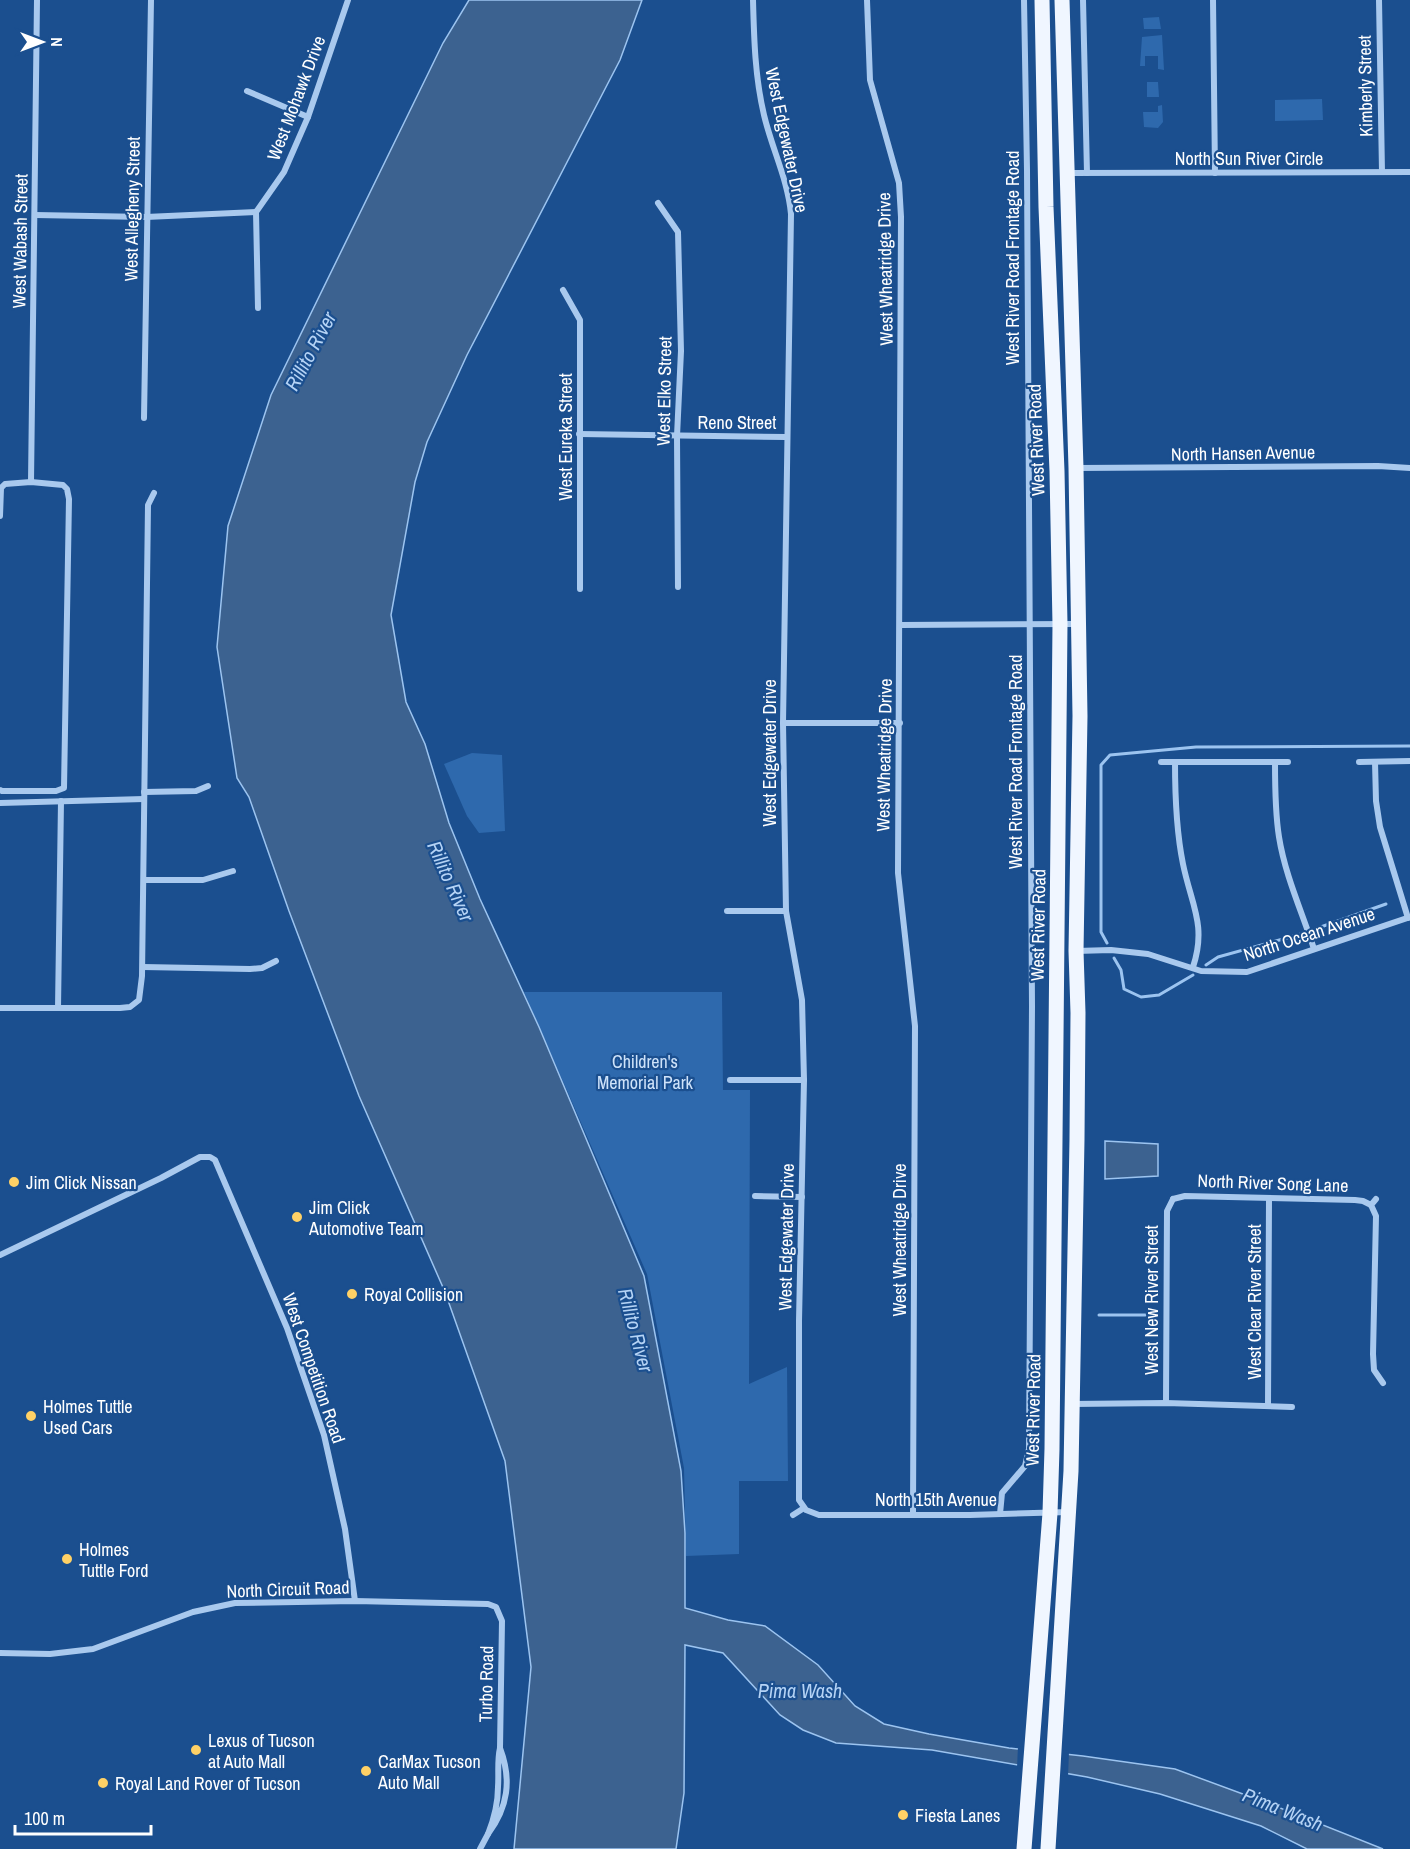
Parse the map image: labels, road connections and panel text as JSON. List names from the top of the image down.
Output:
{
  "streets": {
    "main road": ["West River Road"],
    "street": [
      "Kimberly Street",
      "West Mohawk Drive",
      "West Edgewater Drive",
      "North Sun River Circle",
      "West Allegheny Street",
      "West Wabash Street",
      "West River Road Frontage Road",
      "West Wheatridge Drive",
      "West Elko Street",
      "Reno Street",
      "West Eureka Street",
      "North Hansen Avenue",
      "North Ocean Avenue",
      "North River Song Lane",
      "West New River Street",
      "West Clear River Street",
      "West Competition Road",
      "North 15th Avenue",
      "North Circuit Road",
      "Turbo Road"
    ]
  },
  "crossings": [
    ["Kimberly Street", "North Sun River Circle"],
    ["West Edgewater Drive", "Reno Street"],
    ["West Edgewater Drive", "North 15th Avenue"],
    ["West River Road Frontage Road", "North 15th Avenue"],
    ["West Wheatridge Drive", "North 15th Avenue"],
    ["West Elko Street", "Reno Street"],
    ["Reno Street", "West Eureka Street"],
    ["West River Road", "North 15th Avenue"],
    ["North River Song Lane", "West New River Street"],
    ["North River Song Lane", "West Clear River Street"],
    ["West Competition Road", "North Circuit Road"],
    ["North Circuit Road", "Turbo Road"]
  ],
  "water": ["Rillito River", "Pima Wash"],
  "parks": ["Children's Memorial Park"],
  "places": [
    "Jim Click Nissan",
    "Jim Click Automotive Team",
    "Royal Collision",
    "Holmes Tuttle Used Cars",
    "Holmes Tuttle Ford",
    "Lexus of Tucson at Auto Mall",
    "CarMax Tucson Auto Mall",
    "Royal Land Rover of Tucson",
    "Fiesta Lanes"
  ],
  "scale_bar": "100 m",
  "north": "right"
}
